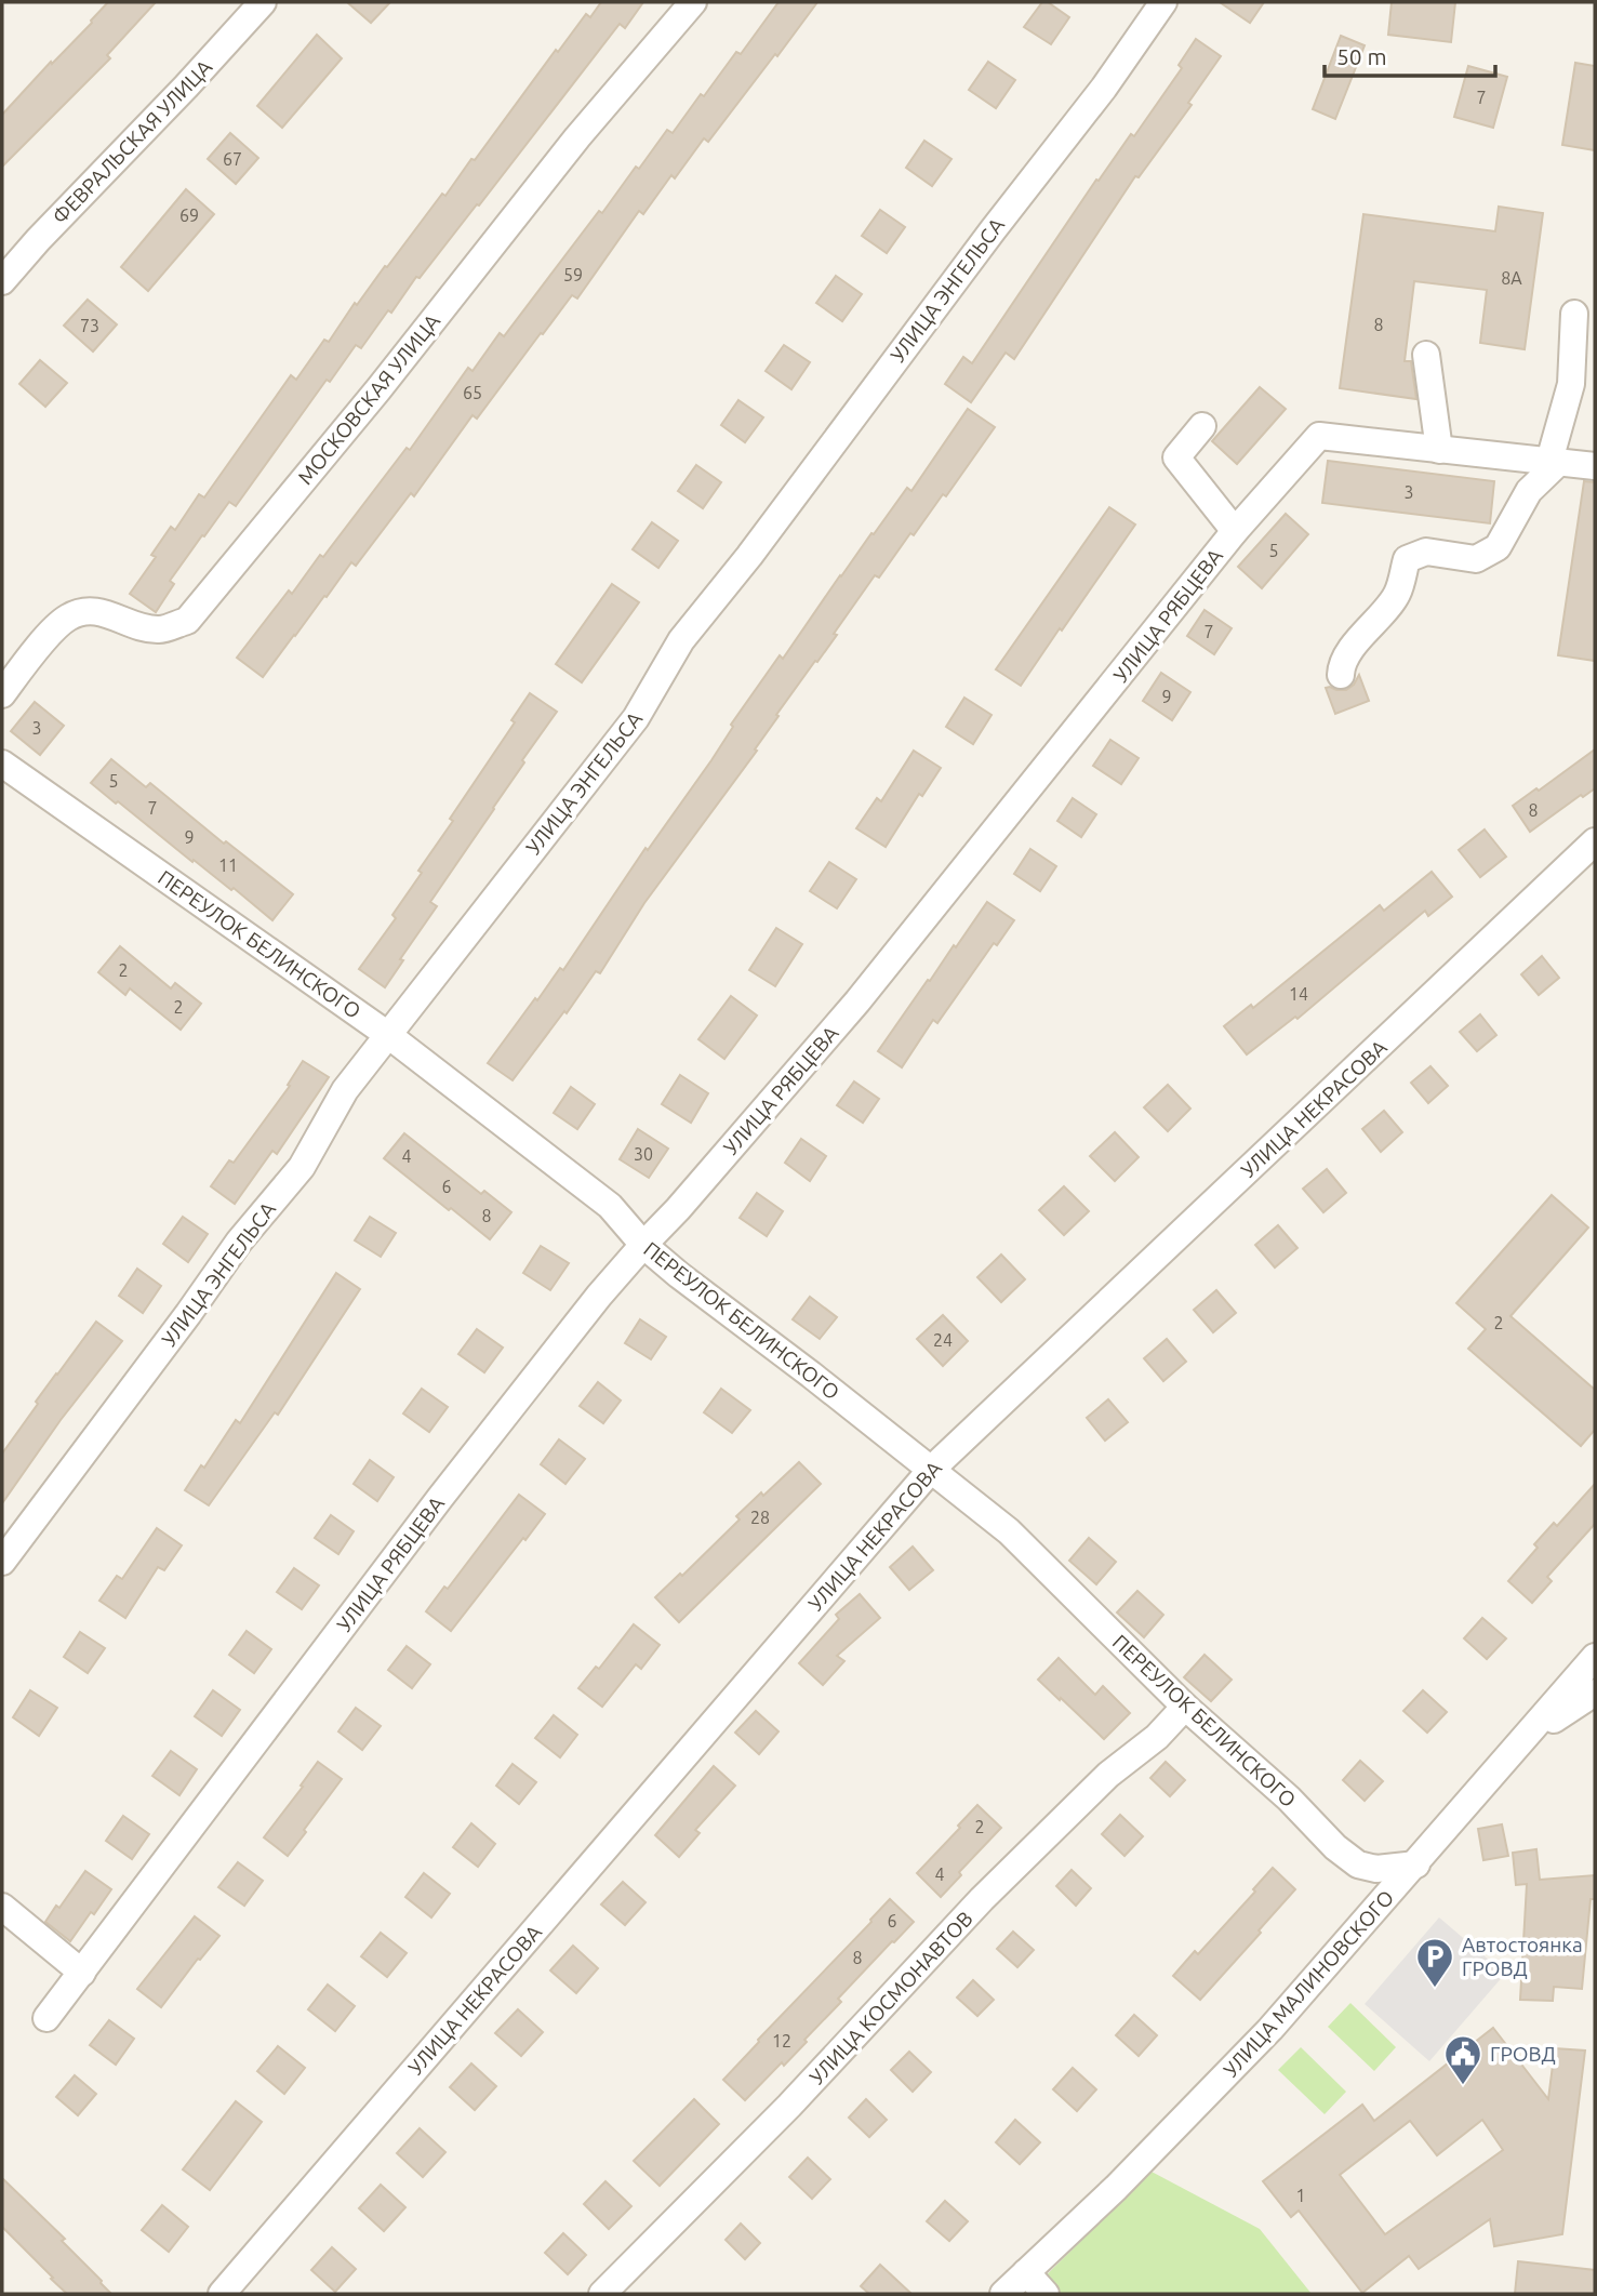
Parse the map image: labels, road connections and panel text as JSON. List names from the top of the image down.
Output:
{
  "streets": {
    "street": [
      "ФЕВРАЛЬСКАЯ УЛИЦА",
      "УЛИЦА ЭНГЕЛЬСА",
      "МОСКОВСКАЯ УЛИЦА",
      "УЛИЦА РЯБЦЕВА",
      "ПЕРЕУЛОК БЕЛИНСКОГО",
      "УЛИЦА НЕКРАСОВА",
      "УЛИЦА МАЛИНОВСКОГО",
      "УЛИЦА КОСМОНАВТОВ"
    ]
  },
  "crossings": [
    ["УЛИЦА ЭНГЕЛЬСА", "ПЕРЕУЛОК БЕЛИНСКОГО"],
    ["УЛИЦА РЯБЦЕВА", "ПЕРЕУЛОК БЕЛИНСКОГО"],
    ["ПЕРЕУЛОК БЕЛИНСКОГО", "УЛИЦА НЕКРАСОВА"],
    ["ПЕРЕУЛОК БЕЛИНСКОГО", "УЛИЦА МАЛИНОВСКОГО"],
    ["ПЕРЕУЛОК БЕЛИНСКОГО", "УЛИЦА КОСМОНАВТОВ"]
  ],
  "places": {
    "parking": ["Автостоянка ГРОВД"],
    "public building": ["ГРОВД"]
  },
  "house_numbers": [
    "7",
    "67",
    "69",
    "59",
    "8А",
    "8",
    "73",
    "65",
    "3",
    "5",
    "7",
    "9",
    "3",
    "5",
    "7",
    "8",
    "9",
    "11",
    "2",
    "14",
    "2",
    "30",
    "4",
    "6",
    "8",
    "2",
    "24",
    "28",
    "2",
    "4",
    "6",
    "8",
    "12",
    "1"
  ],
  "scale_bar": "50 m"
}
